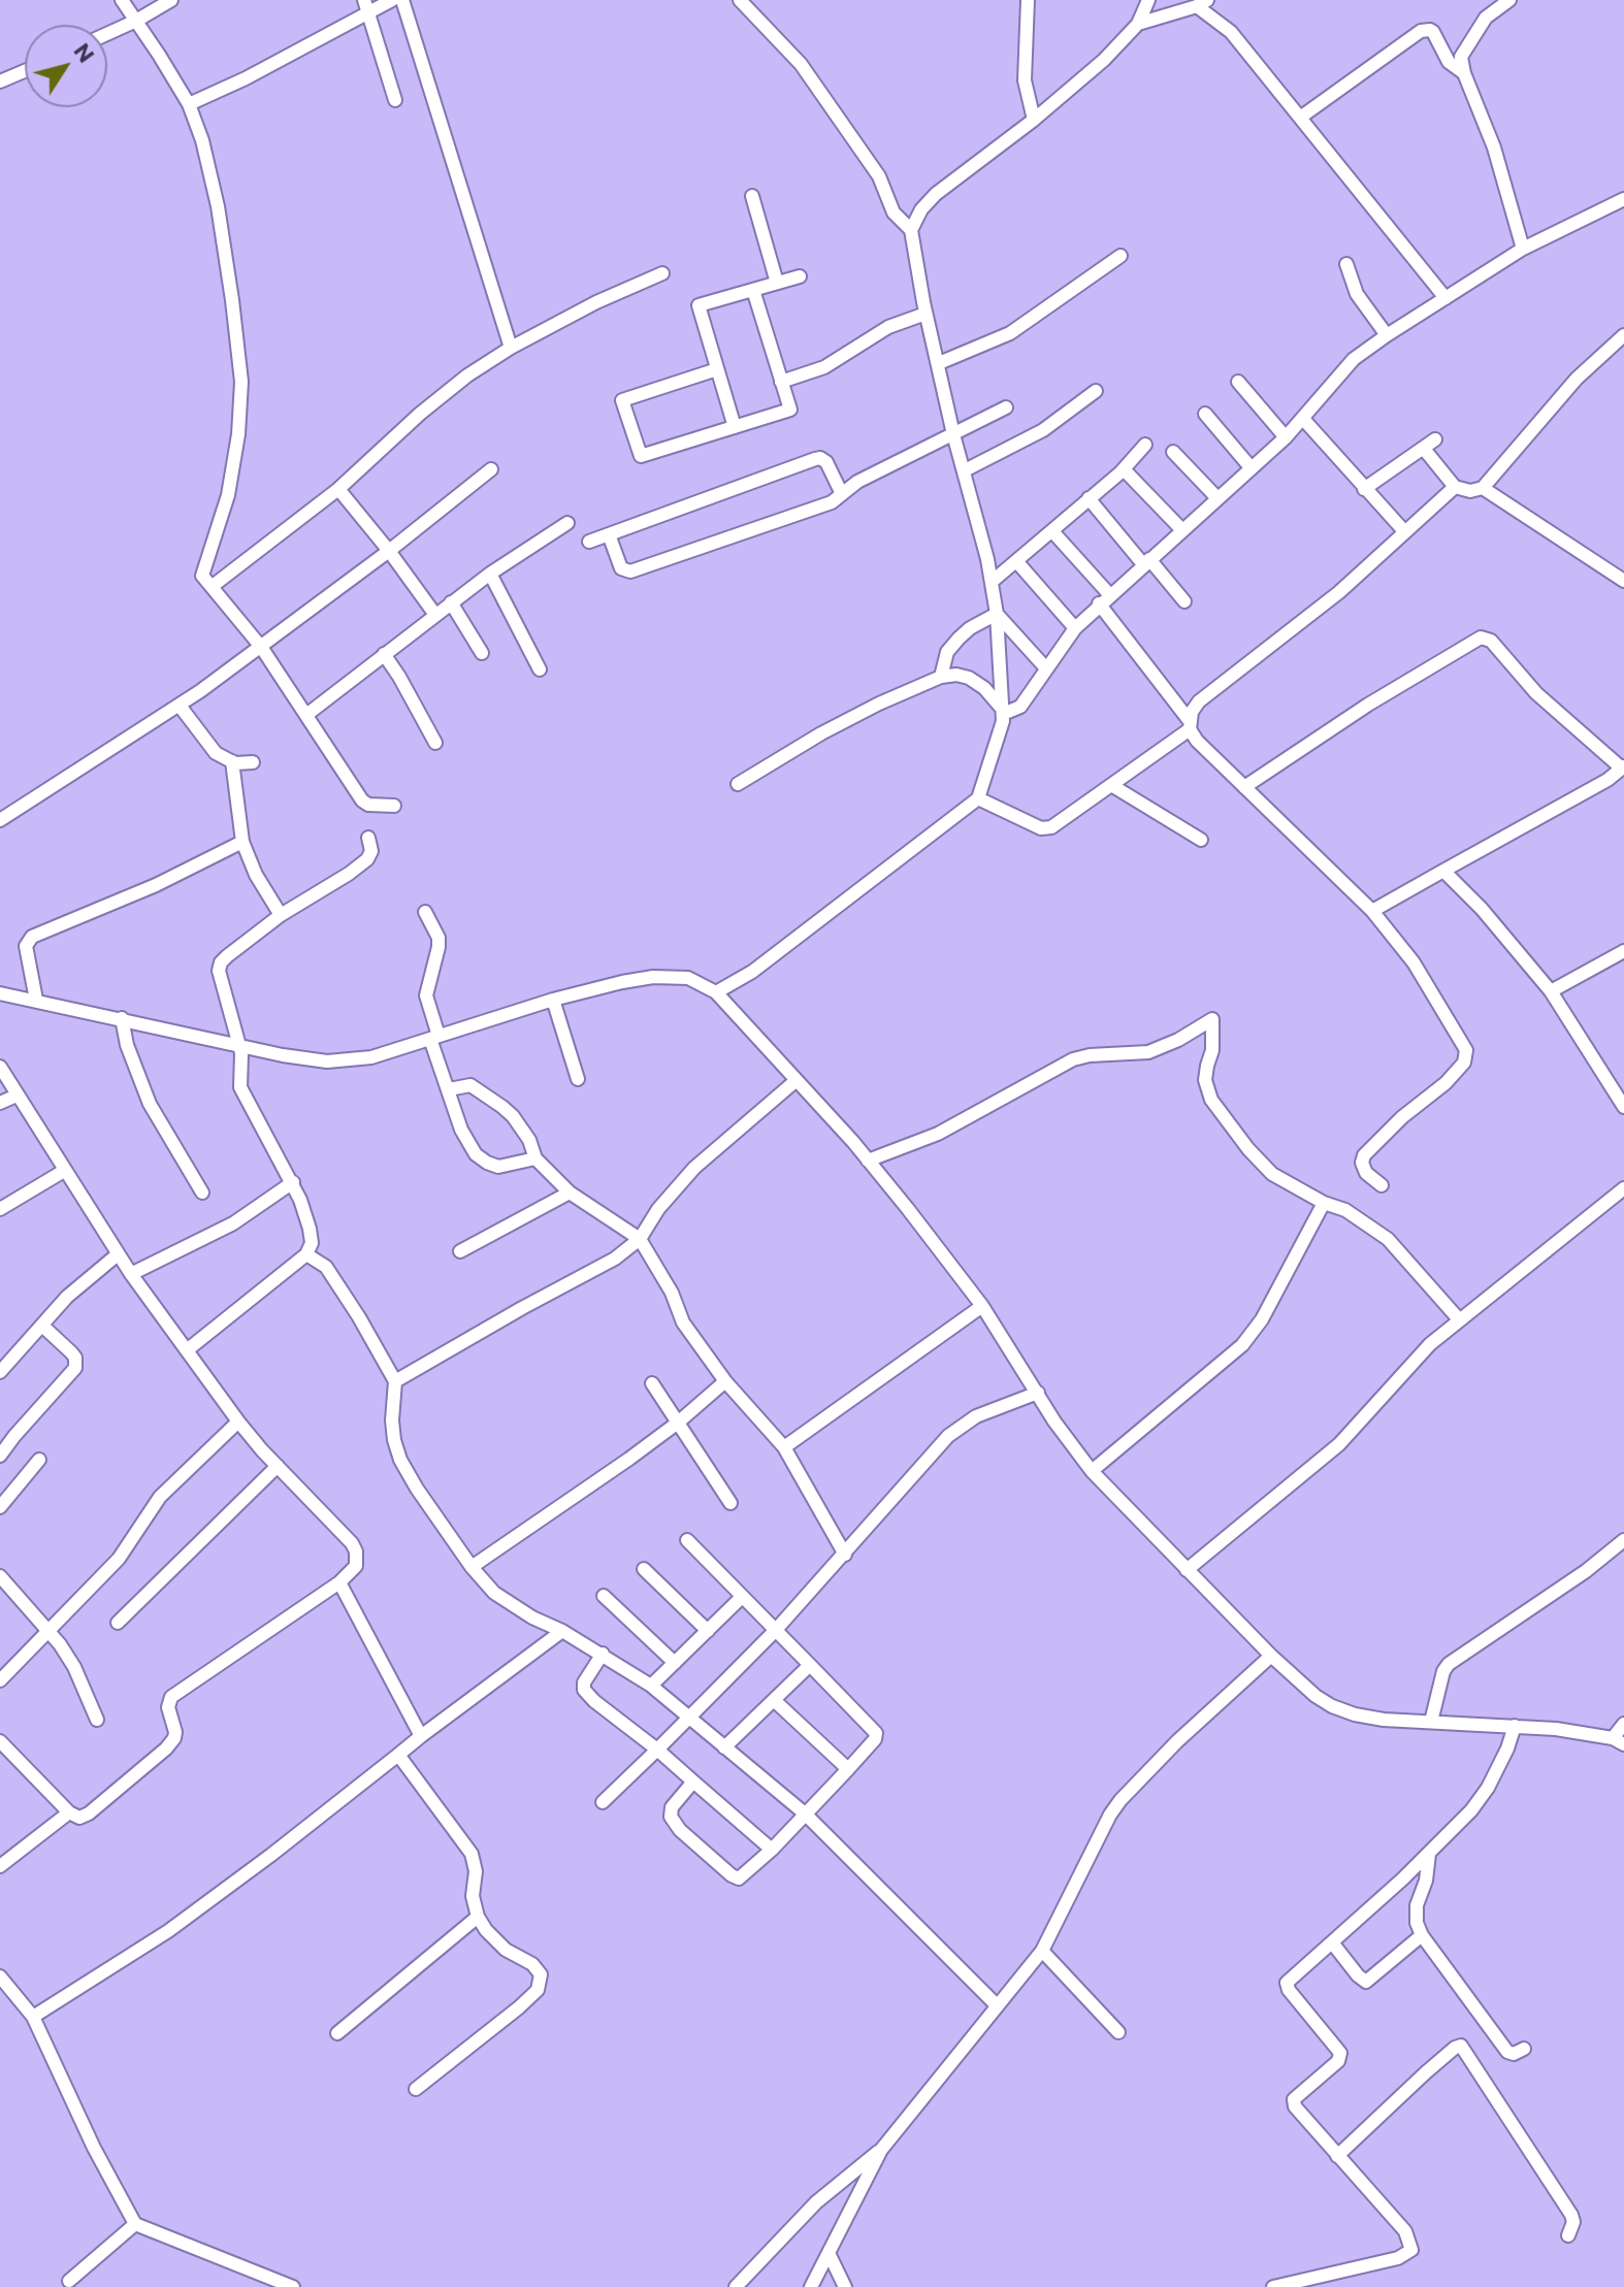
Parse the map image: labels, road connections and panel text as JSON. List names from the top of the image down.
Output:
{
  "north": "top right"
}
